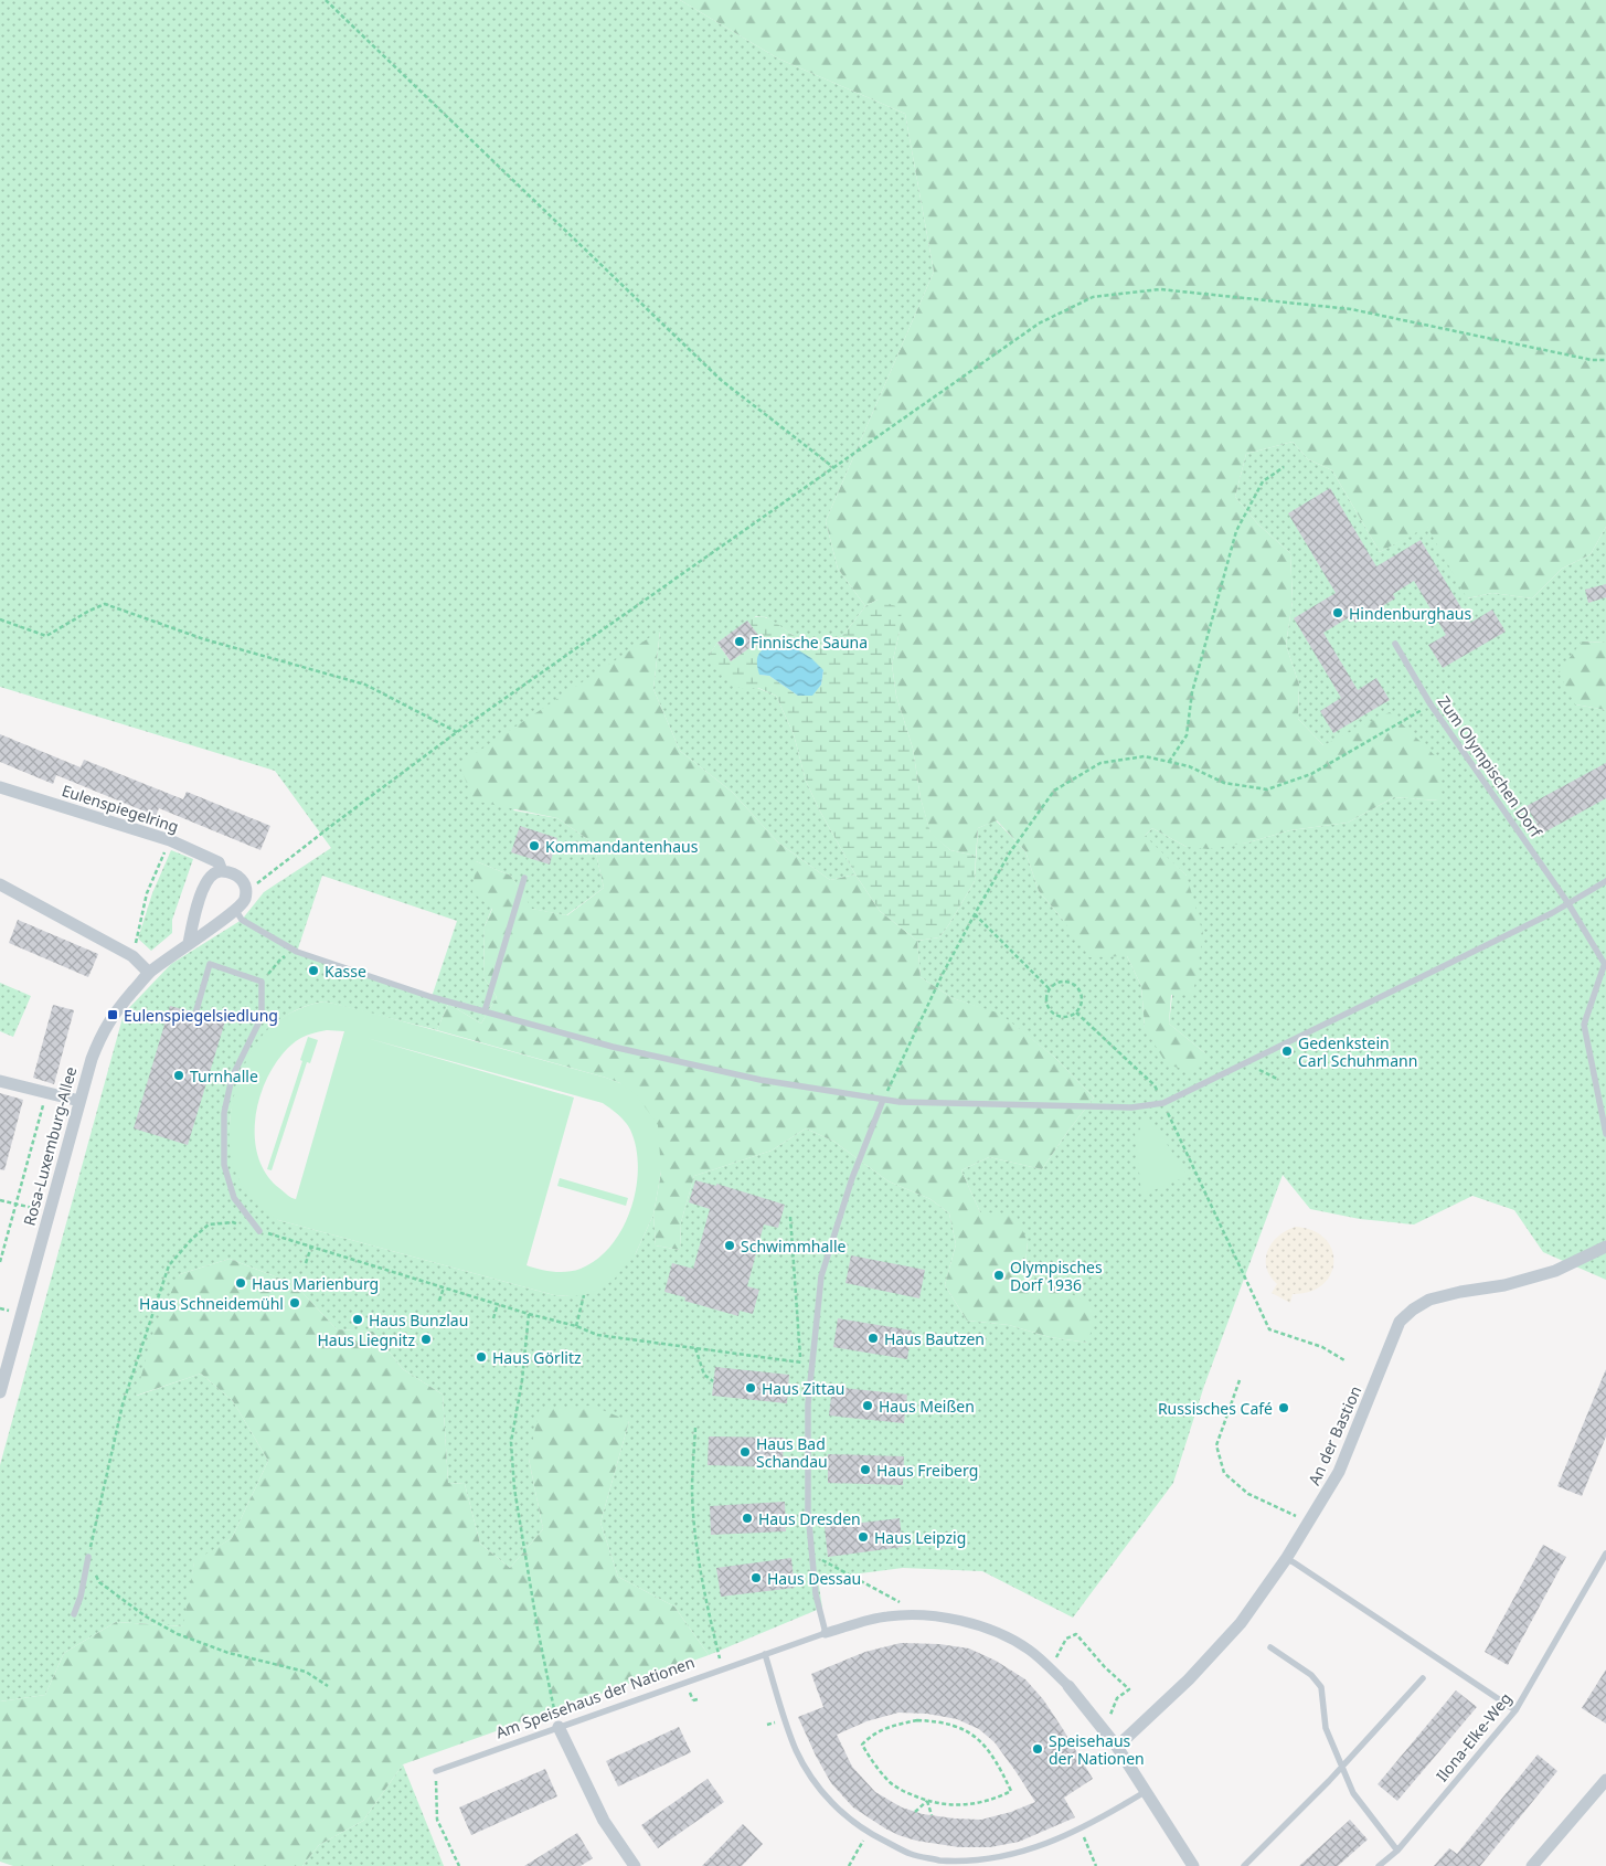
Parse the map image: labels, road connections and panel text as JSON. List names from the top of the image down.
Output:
{
  "streets": {
    "street": [
      "Eulenspiegelring",
      "Rosa-Luxemburg-Allee",
      "An der Bastion",
      "Am Speisehaus der Nationen"
    ],
    "lane": ["Zum Olympischen Dorf", "Ilona-Elke-Weg"]
  },
  "crossings": [
    ["An der Bastion", "Am Speisehaus der Nationen"]
  ],
  "places": {
    "other": [
      "Hindenburghaus",
      "Finnische Sauna",
      "Kommandantenhaus",
      "Kasse",
      "Gedenkstein Carl Schuhmann",
      "Turnhalle",
      "Schwimmhalle",
      "Olympisches Dorf 1936",
      "Haus Marienburg",
      "Haus Schneidemühl",
      "Haus Bunzlau",
      "Haus Bautzen",
      "Haus Liegnitz",
      "Haus Görlitz",
      "Haus Zittau",
      "Haus Meißen",
      "Russisches Café",
      "Haus Bad Schandau",
      "Haus Freiberg",
      "Haus Dresden",
      "Haus Leipzig",
      "Haus Dessau",
      "Speisehaus der Nationen"
    ],
    "transit": ["Eulenspiegelsiedlung"]
  }
}
